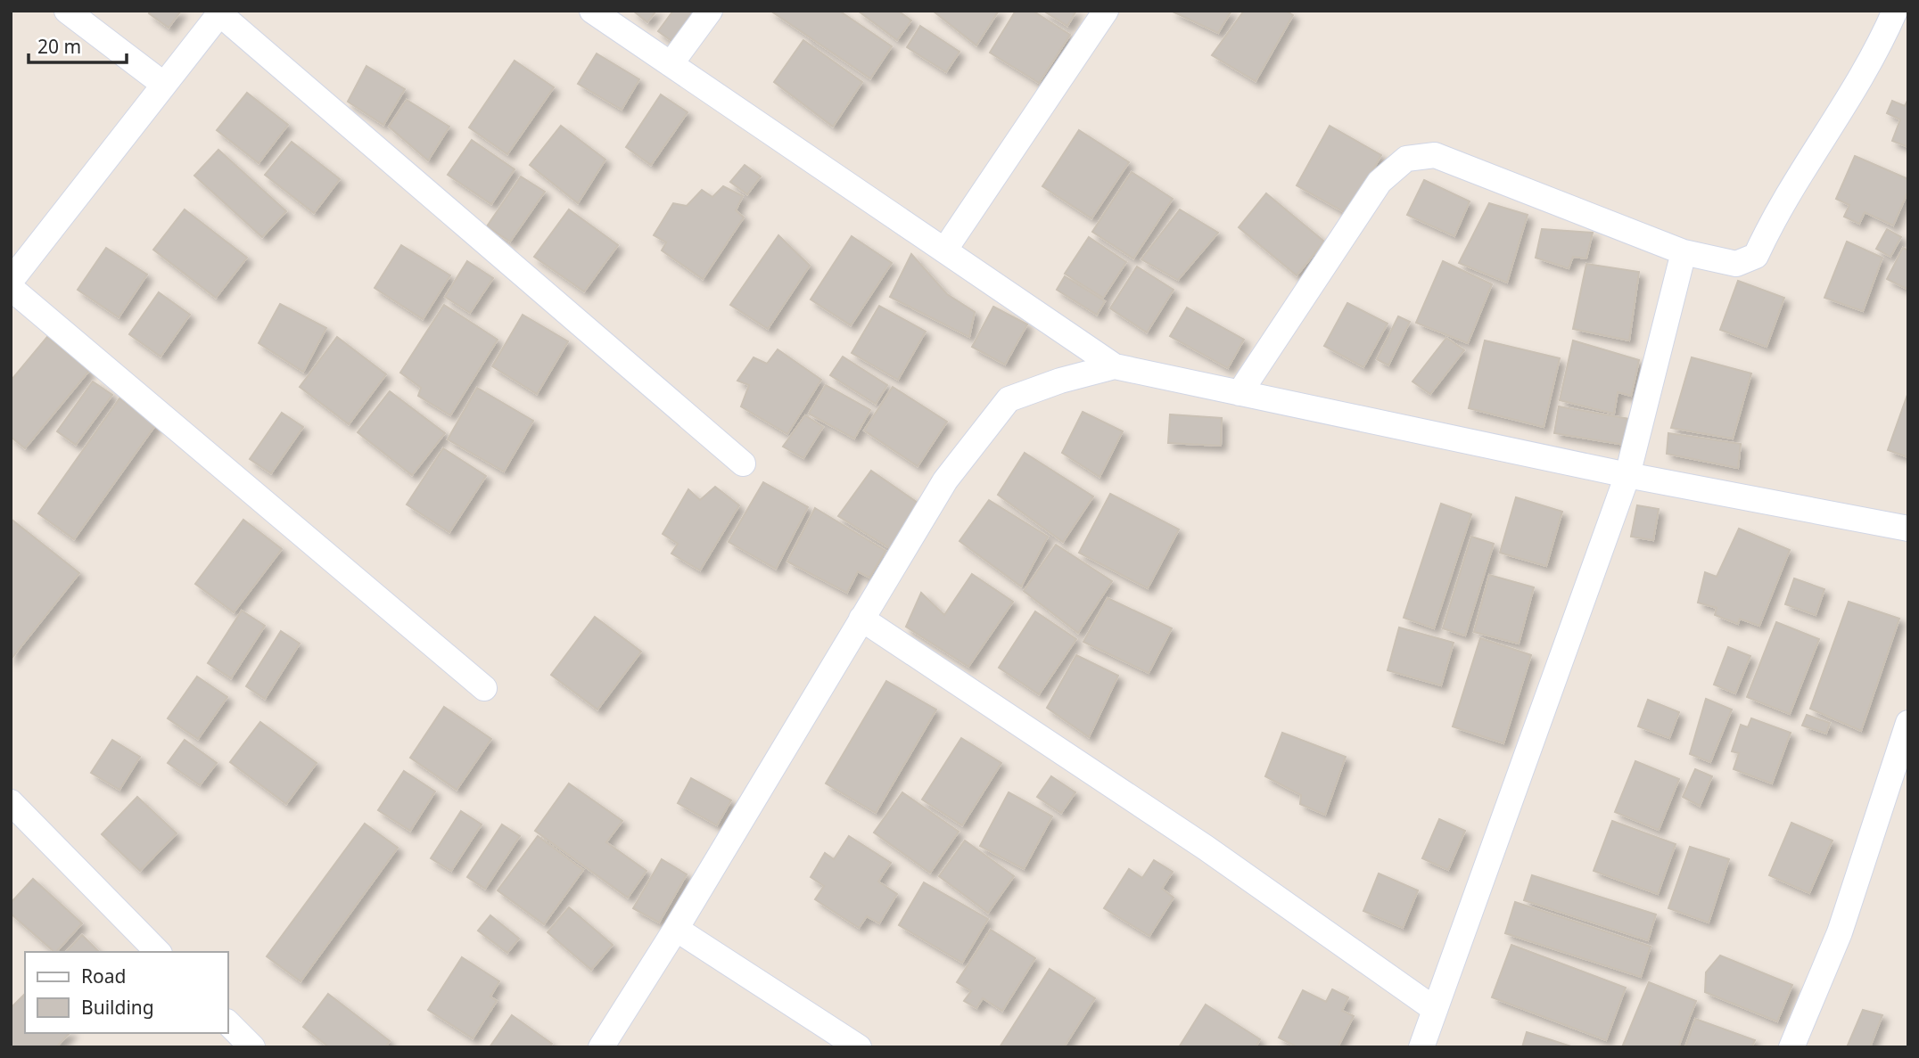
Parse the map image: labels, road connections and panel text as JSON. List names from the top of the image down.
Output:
{
  "legend": ["Road", "Building"],
  "scale_bar": "20 m"
}
